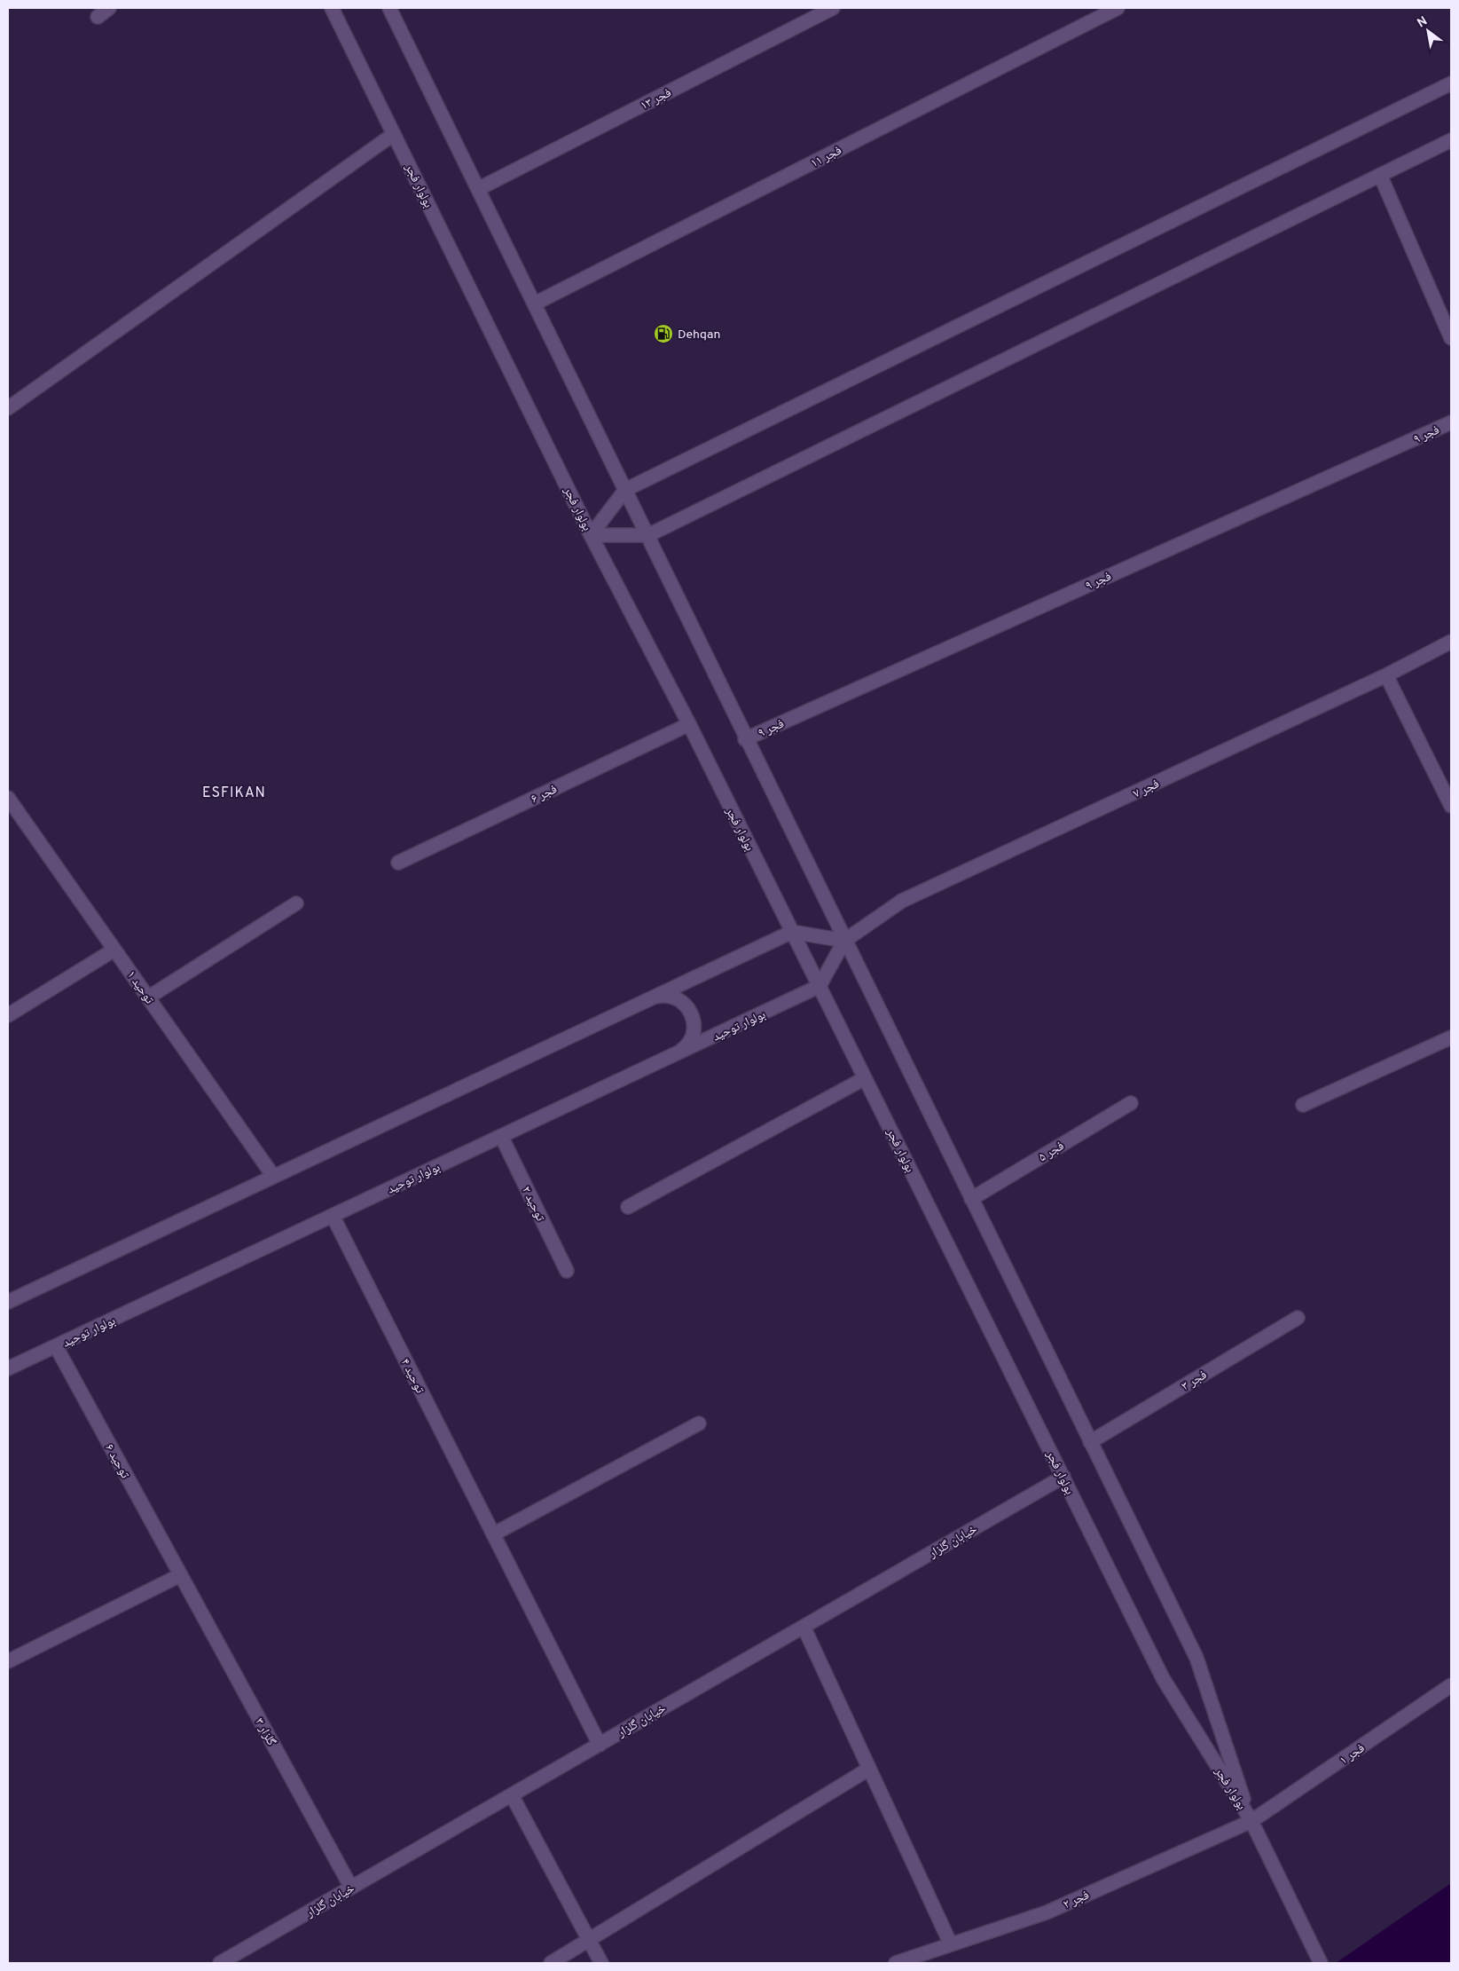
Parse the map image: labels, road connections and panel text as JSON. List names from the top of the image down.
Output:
{
  "streets": {
    "street": [
      "فجر ۱۳",
      "فجر ۱۱",
      "بولوار فجر",
      "فجر ۹",
      "فجر ۷",
      "فجر ۶",
      "توحید ۱",
      "بولوار توحید",
      "فجر ۵",
      "توحید ۲",
      "توحید ۴",
      "فجر ۳",
      "توحید ۶",
      "خیابان گلزار",
      "گلزار ۳",
      "فجر ۱",
      "فجر ۲"
    ]
  },
  "crossings": [
    ["فجر ۱۳", "بولوار فجر"],
    ["فجر ۱۱", "بولوار فجر"],
    ["بولوار فجر", "فجر ۹"],
    ["بولوار فجر", "فجر ۷"],
    ["بولوار فجر", "فجر ۶"],
    ["بولوار فجر", "بولوار توحید"],
    ["بولوار فجر", "فجر ۵"],
    ["بولوار فجر", "فجر ۳"],
    ["بولوار فجر", "خیابان گلزار"],
    ["بولوار فجر", "فجر ۱"],
    ["بولوار فجر", "فجر ۲"],
    ["بولوار توحید", "توحید ۲"],
    ["بولوار توحید", "توحید ۴"],
    ["بولوار توحید", "توحید ۶"],
    ["توحید ۴", "خیابان گلزار"],
    ["توحید ۶", "گلزار ۳"],
    ["خیابان گلزار", "گلزار ۳"],
    ["فجر ۱", "فجر ۲"]
  ],
  "districts": ["ESFIKAN"],
  "places": {
    "fuel station": ["Dehqan"]
  },
  "north": "top left"
}
